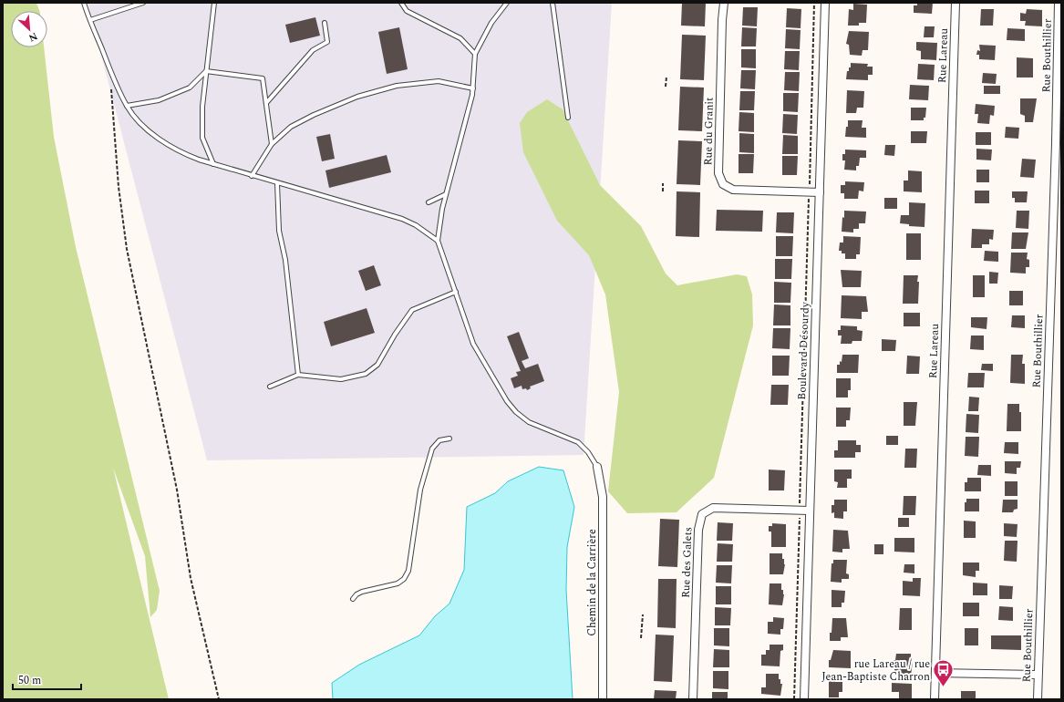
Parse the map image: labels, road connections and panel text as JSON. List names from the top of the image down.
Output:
{
  "streets": {
    "street": [
      "Rue Lareau",
      "Rue Bouthillier",
      "Rue du Granit",
      "Boulevard Désourdy",
      "Rue des Galets",
      "Chemin de la Carrière"
    ]
  },
  "crossings": [
    ["Rue du Granit", "Boulevard Désourdy"],
    ["Boulevard Désourdy", "Rue des Galets"]
  ],
  "places": {
    "bus stop": ["rue Lareau / rue Jean-Baptiste Charron"]
  },
  "scale_bar": "50 m",
  "north": "bottom right"
}
